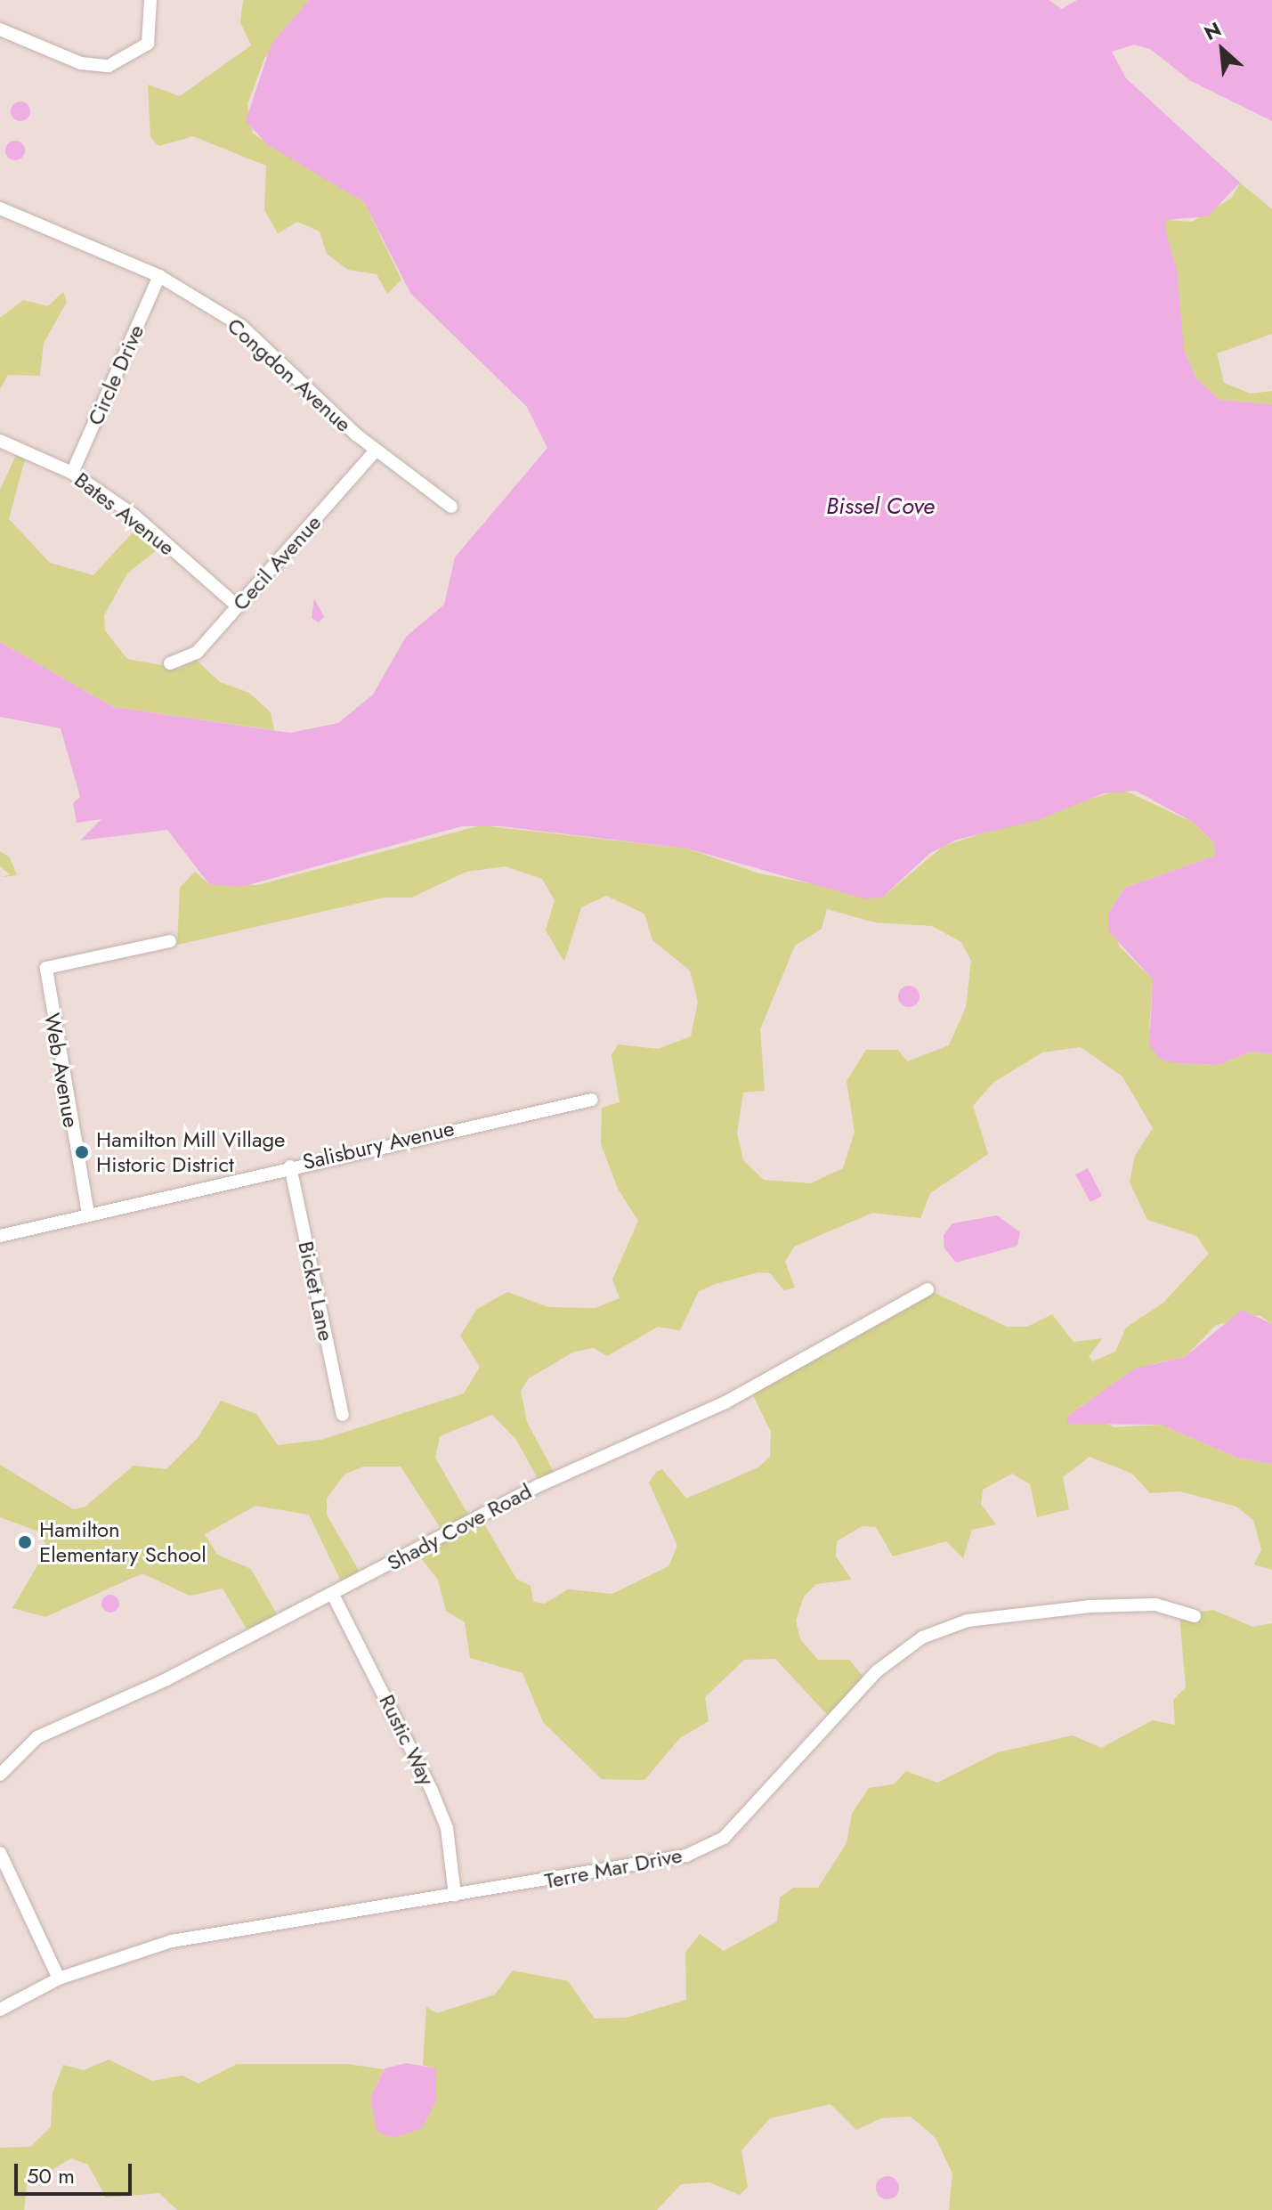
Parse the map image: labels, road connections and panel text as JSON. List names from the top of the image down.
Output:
{
  "streets": {
    "street": [
      "Circle Drive",
      "Congdon Avenue",
      "Bates Avenue",
      "Cecil Avenue",
      "Web Avenue",
      "Salisbury Avenue",
      "Bicket Lane",
      "Shady Cove Road",
      "Rustic Way",
      "Terre Mar Drive"
    ]
  },
  "crossings": [
    ["Circle Drive", "Congdon Avenue"],
    ["Circle Drive", "Bates Avenue"],
    ["Congdon Avenue", "Cecil Avenue"],
    ["Bates Avenue", "Cecil Avenue"],
    ["Web Avenue", "Salisbury Avenue"],
    ["Salisbury Avenue", "Bicket Lane"],
    ["Shady Cove Road", "Rustic Way"],
    ["Rustic Way", "Terre Mar Drive"]
  ],
  "water": ["Bissel Cove"],
  "places": ["Hamilton Mill Village Historic District", "Hamilton Elementary School"],
  "scale_bar": "50 m",
  "north": "top left"
}
